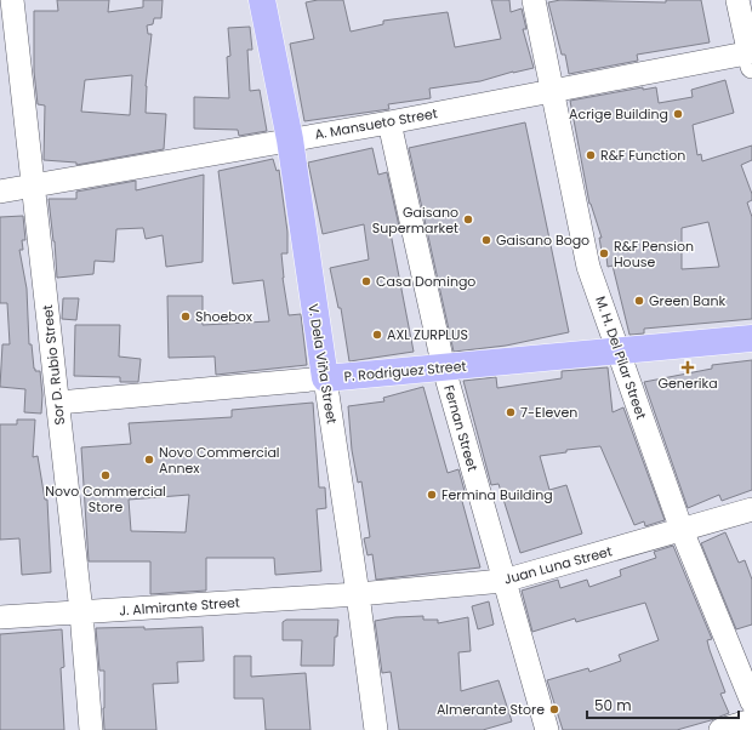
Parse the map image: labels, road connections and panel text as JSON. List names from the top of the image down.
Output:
{
  "streets": {
    "main road": ["V. Dela Viña Street", "P. Rodriguez Street"],
    "street": [
      "A. Mansueto Street",
      "M. H. Del Pilar Street",
      "Sor D. Rubio Street",
      "Fernan Street",
      "Juan Luna Street",
      "J. Almirante Street"
    ]
  },
  "crossings": [
    ["A. Mansueto Street", "M. H. Del Pilar Street"],
    ["A. Mansueto Street", "V. Dela Viña Street"],
    ["A. Mansueto Street", "Sor D. Rubio Street"],
    ["A. Mansueto Street", "Fernan Street"],
    ["M. H. Del Pilar Street", "P. Rodriguez Street"],
    ["M. H. Del Pilar Street", "Juan Luna Street"],
    ["V. Dela Viña Street", "P. Rodriguez Street"],
    ["V. Dela Viña Street", "Juan Luna Street"],
    ["V. Dela Viña Street", "J. Almirante Street"],
    ["Sor D. Rubio Street", "P. Rodriguez Street"],
    ["Sor D. Rubio Street", "J. Almirante Street"],
    ["P. Rodriguez Street", "Fernan Street"],
    ["Fernan Street", "Juan Luna Street"],
    ["Juan Luna Street", "J. Almirante Street"]
  ],
  "places": {
    "other": [
      "Acrige Building",
      "R&F Function",
      "Gaisano Supermarket",
      "Gaisano Bogo",
      "R&F Pension House",
      "Casa Domingo",
      "Green Bank",
      "Shoebox",
      "AXL ZURPLUS",
      "7-Eleven",
      "Novo Commercial Annex",
      "Novo Commercial Store",
      "Fermina Building",
      "Almerante Store"
    ],
    "health": ["Generika"]
  },
  "scale_bar": "50 m"
}
